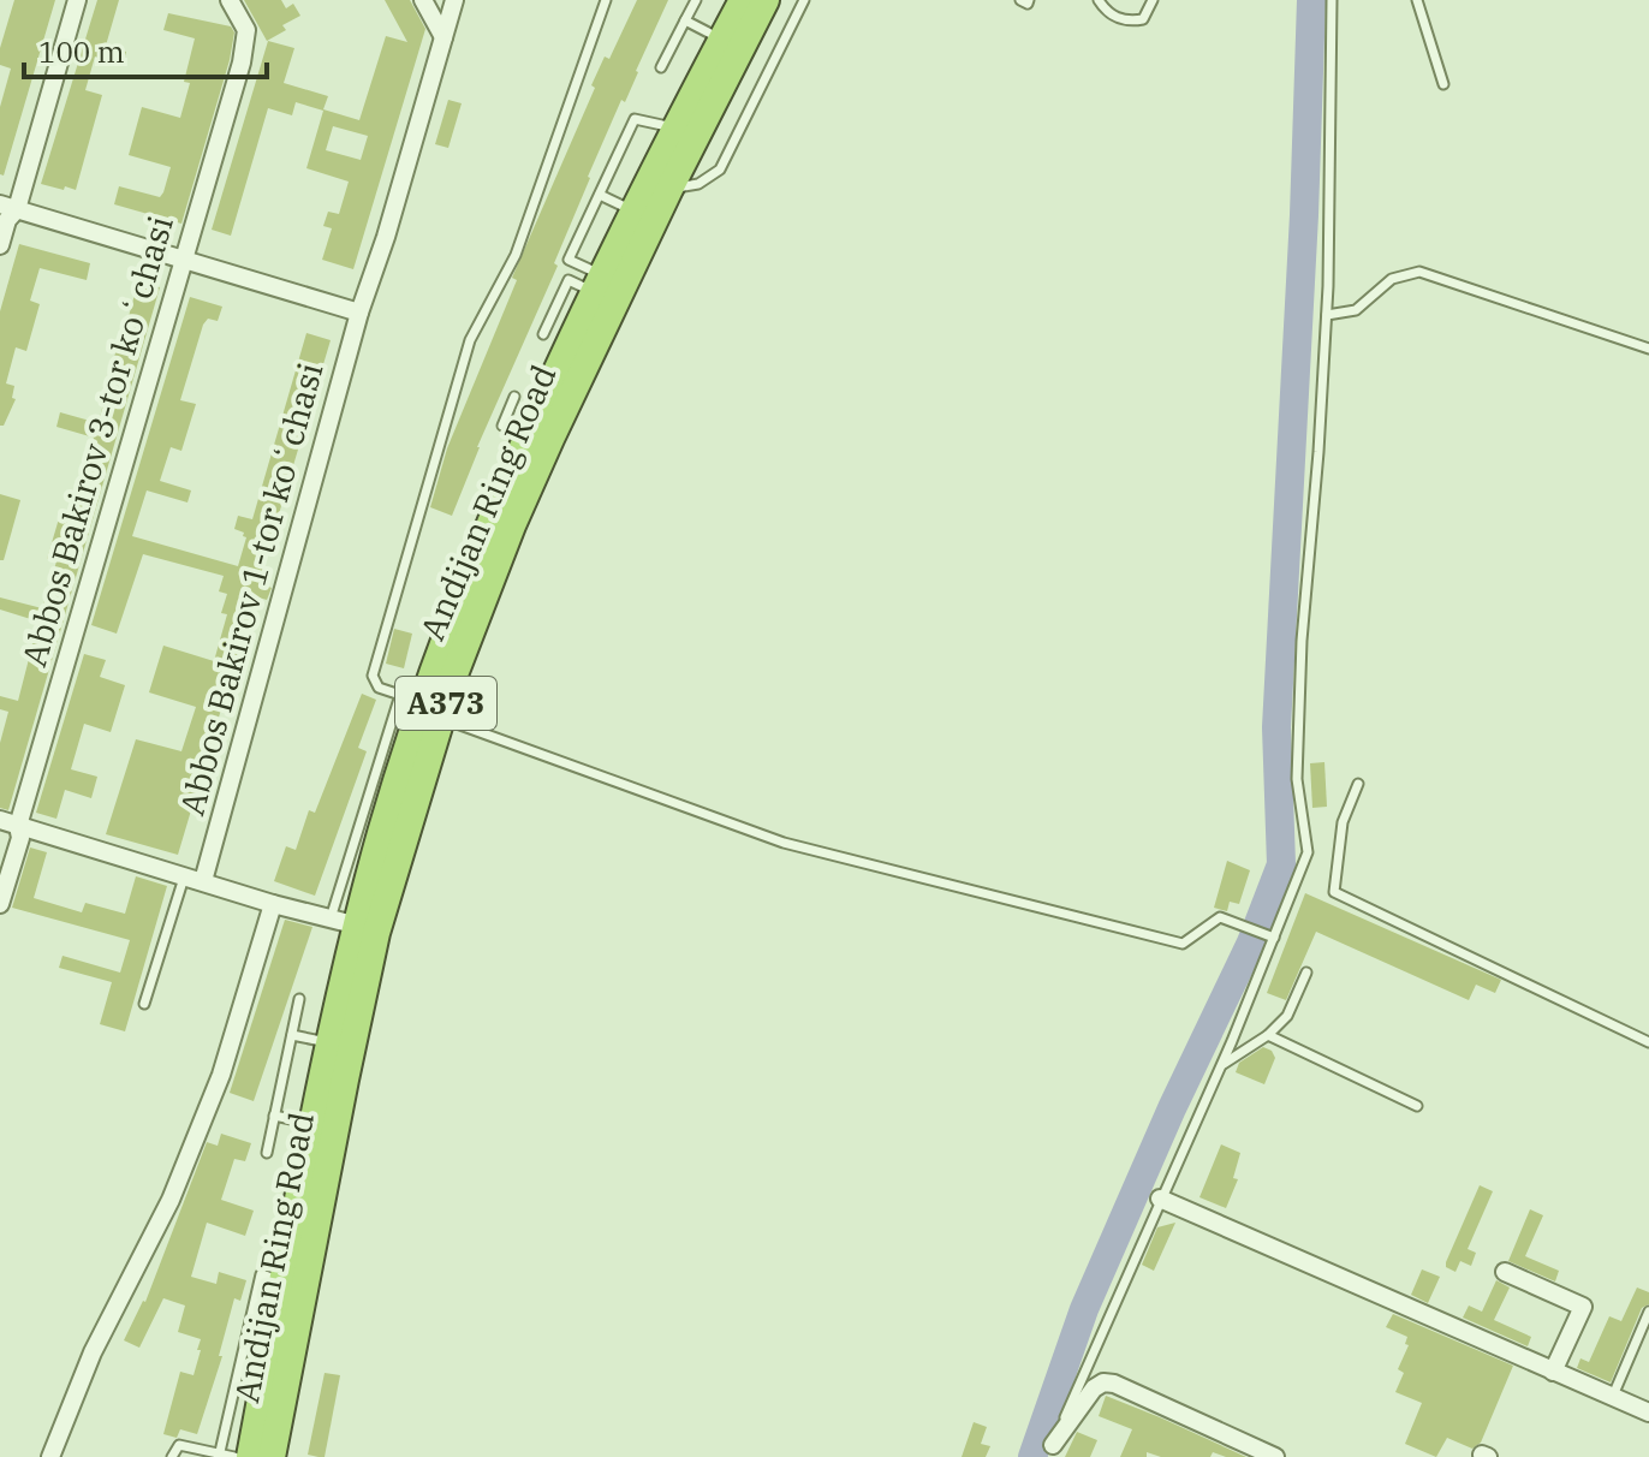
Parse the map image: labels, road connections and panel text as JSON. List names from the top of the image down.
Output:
{
  "streets": {
    "highway": ["Andijan Ring Road", "A373"],
    "street": ["Abbos Bakirov 3-tor koʻchasi", "Abbos Bakirov 1-tor koʻchasi"]
  },
  "scale_bar": "100 m"
}
